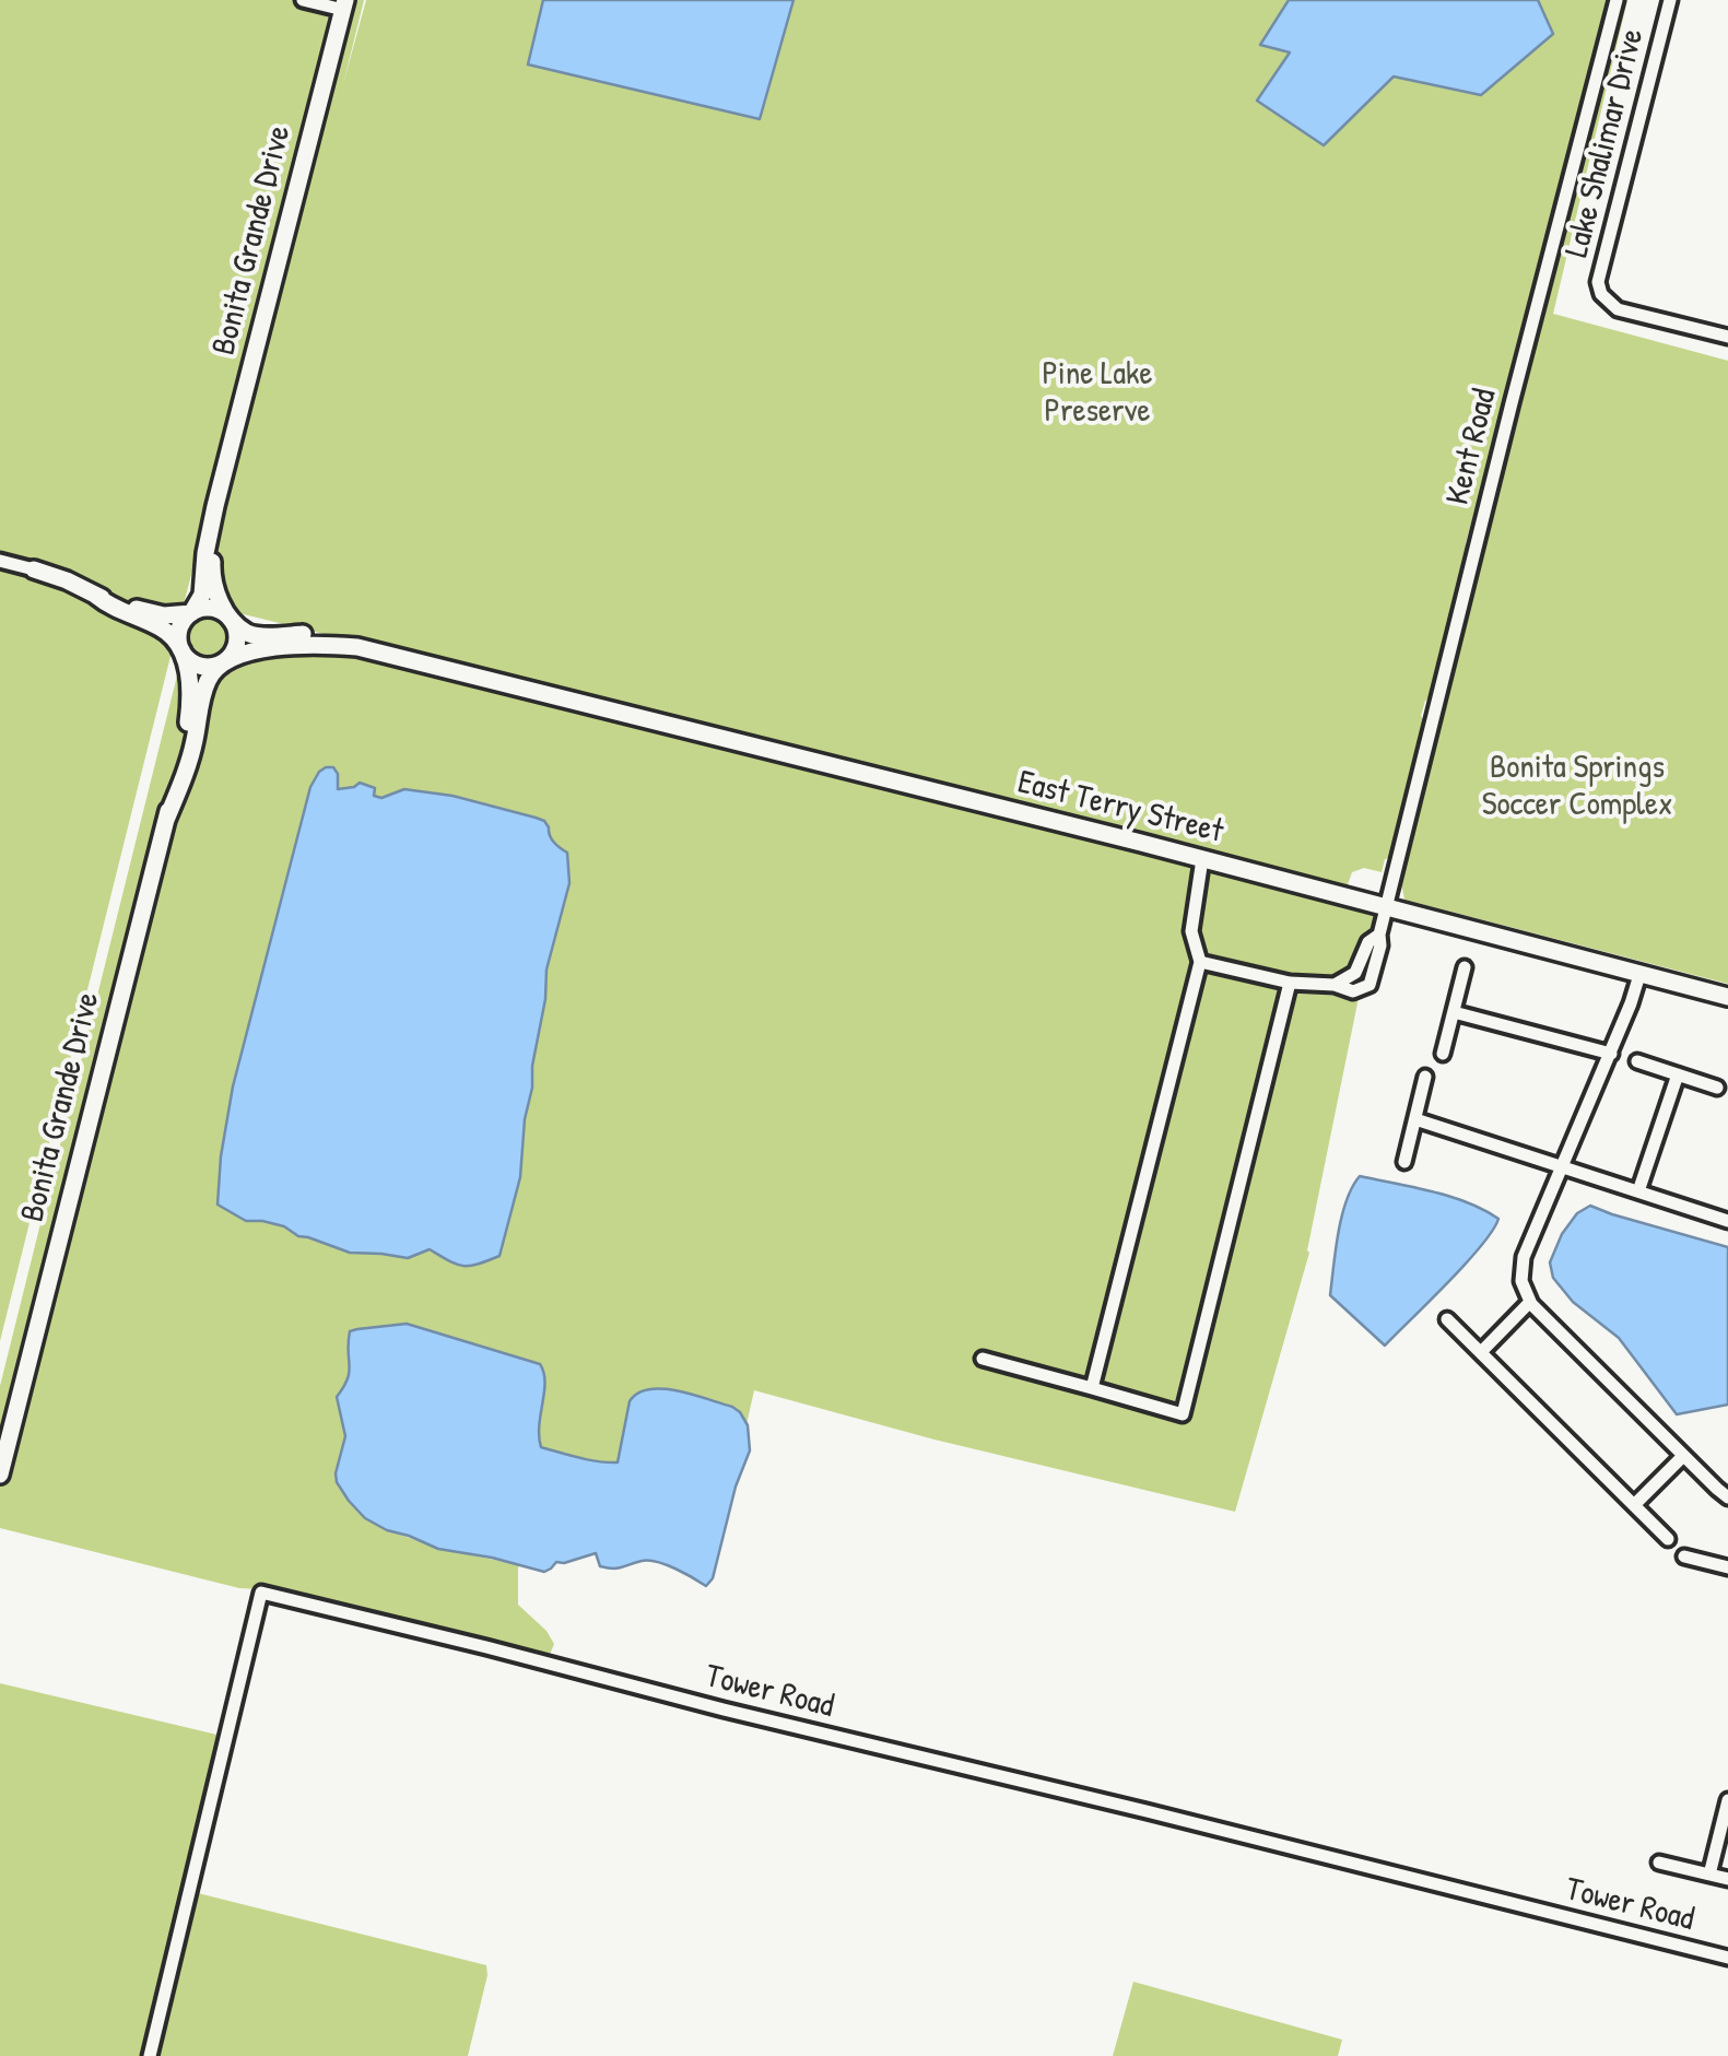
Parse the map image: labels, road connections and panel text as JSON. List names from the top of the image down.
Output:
{
  "streets": {
    "street": [
      "Lake Shalimar Drive",
      "Bonita Grande Drive",
      "Kent Road",
      "East Terry Street",
      "Tower Road"
    ]
  },
  "crossings": [
    ["Bonita Grande Drive", "East Terry Street"],
    ["Kent Road", "East Terry Street"]
  ],
  "parks": ["Pine Lake Preserve", "Bonita Springs Soccer Complex"]
}
